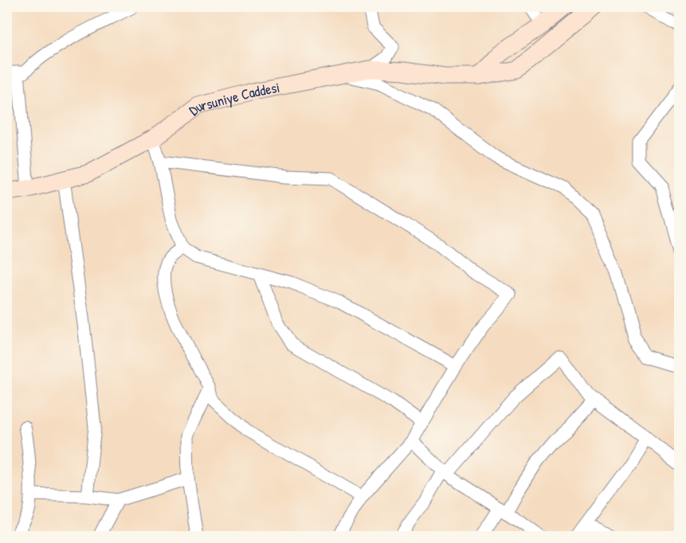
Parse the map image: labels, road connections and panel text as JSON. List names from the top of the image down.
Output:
{
  "streets": {
    "street": ["Dursuniye Caddesi"]
  }
}
